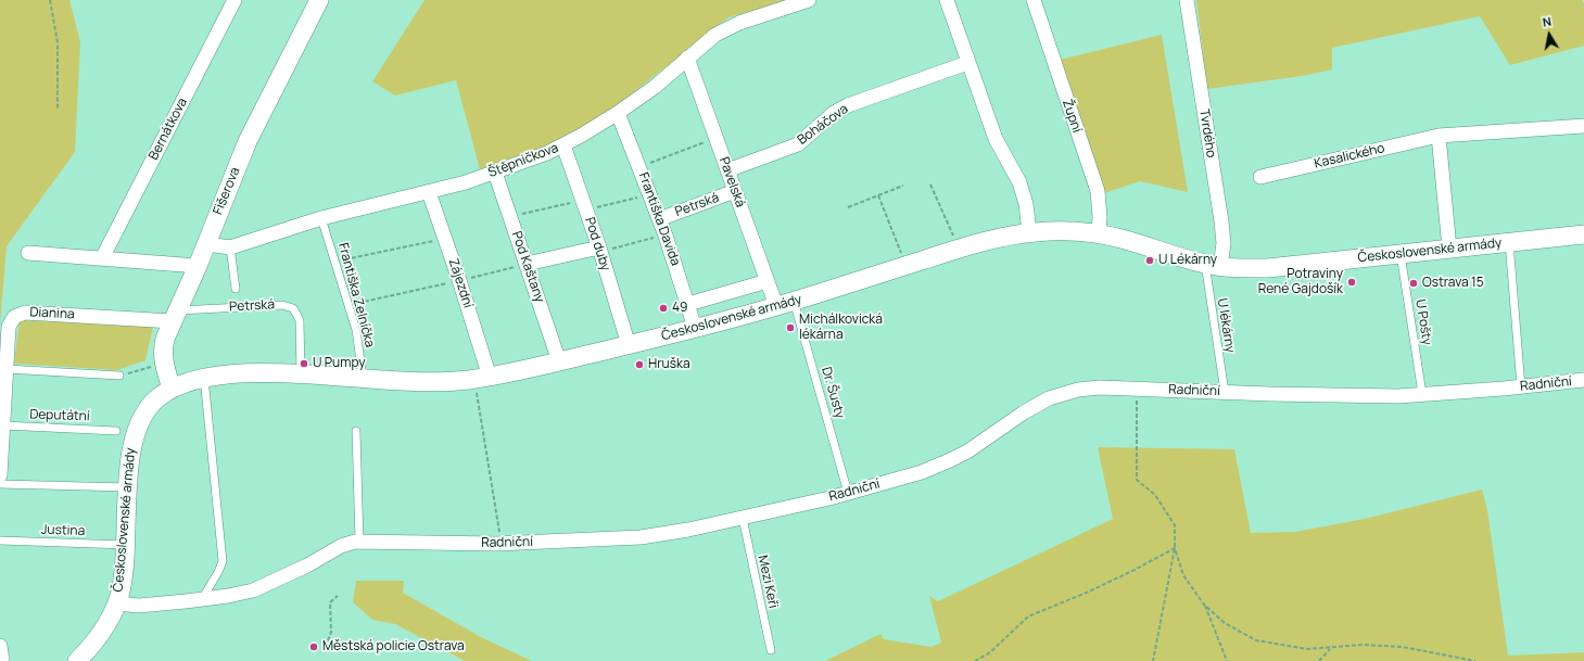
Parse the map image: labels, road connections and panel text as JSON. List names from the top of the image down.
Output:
{
  "streets": {
    "street": [
      "Župní",
      "Boháčova",
      "Bernátkova",
      "Tvrdého",
      "Kasalického",
      "Štěpničkova",
      "Pavelská",
      "Fišerova",
      "Petrská",
      "Františka Davida",
      "Pod duby",
      "Československé armády",
      "Pod Kaštany",
      "Zájezdní",
      "Dianina",
      "Radniční"
    ],
    "lane": [
      "Františka Zelníčka",
      "U Pošty",
      "U lékárny",
      "Dr. Šusty",
      "Deputátní",
      "Justina",
      "Mezi Keři"
    ]
  },
  "crossings": [
    ["Župní", "Československé armády"],
    ["Boháčova", "Pavelská"],
    ["Tvrdého", "Československé armády"],
    ["Tvrdého", "U lékárny"],
    ["Štěpničkova", "Pavelská"],
    ["Štěpničkova", "Františka Davida"],
    ["Štěpničkova", "Pod duby"],
    ["Štěpničkova", "Pod Kaštany"],
    ["Štěpničkova", "Zájezdní"],
    ["Štěpničkova", "Františka Zelníčka"],
    ["Pavelská", "Petrská"],
    ["Pavelská", "Československé armády"],
    ["Pavelská", "Dr. Šusty"],
    ["Fišerova", "Petrská"],
    ["Fišerova", "Československé armády"],
    ["Fišerova", "Dianina"],
    ["Petrská", "Františka Davida"],
    ["Petrská", "Československé armády"],
    ["Petrská", "Dianina"],
    ["Františka Davida", "Československé armády"],
    ["Pod duby", "Československé armády"],
    ["Československé armády", "Pod Kaštany"],
    ["Československé armády", "Zájezdní"],
    ["Československé armády", "Františka Zelníčka"],
    ["Československé armády", "U Pošty"],
    ["Československé armády", "U lékárny"],
    ["Československé armády", "Radniční"],
    ["Československé armády", "Dr. Šusty"],
    ["Československé armády", "Justina"],
    ["Dianina", "Deputátní"],
    ["U Pošty", "Radniční"],
    ["U lékárny", "Radniční"],
    ["Radniční", "Dr. Šusty"],
    ["Radniční", "Mezi Keři"]
  ],
  "places": [
    "U Lékárny",
    "Potraviny René Gajdošík",
    "Ostrava 15",
    "49",
    "Michálkovická lékárna",
    "U Pumpy",
    "Hruška",
    "Městská policie Ostrava"
  ],
  "north": "top"
}
